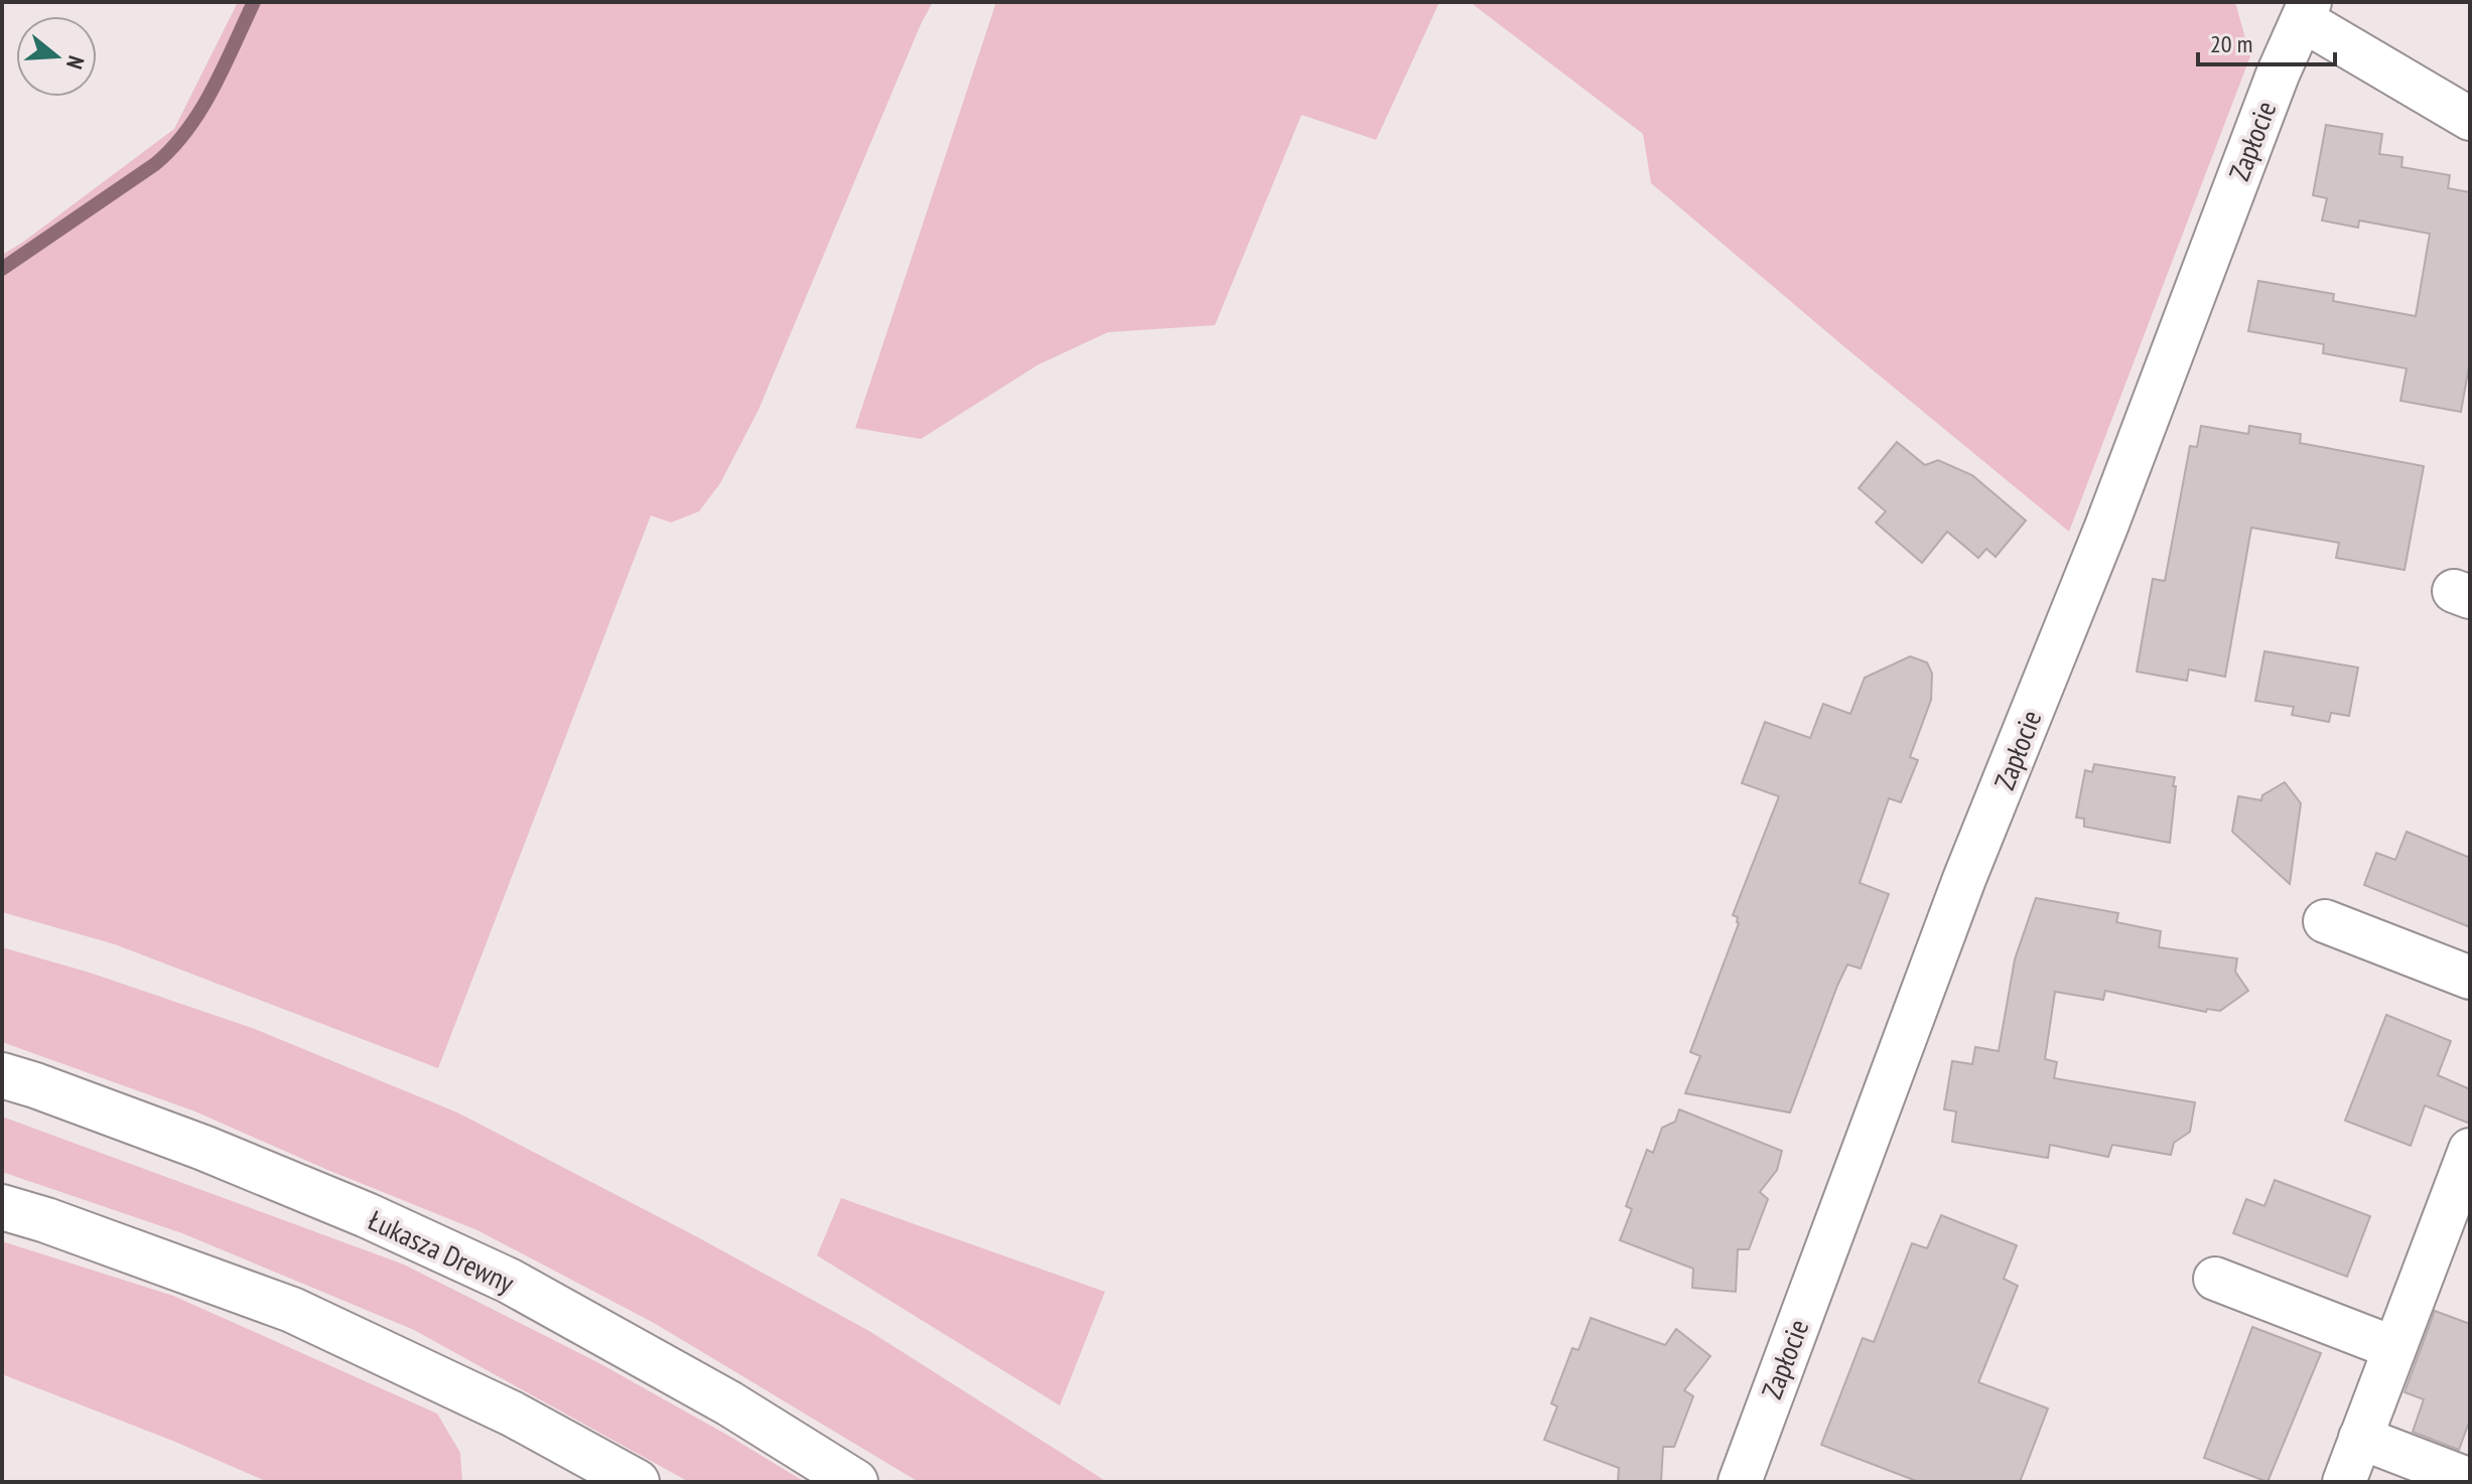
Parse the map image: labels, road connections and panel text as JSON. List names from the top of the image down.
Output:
{
  "streets": {
    "main road": ["Łukasza Drewny"],
    "street": ["Zapłocie"]
  },
  "scale_bar": "20 m",
  "north": "right"
}
